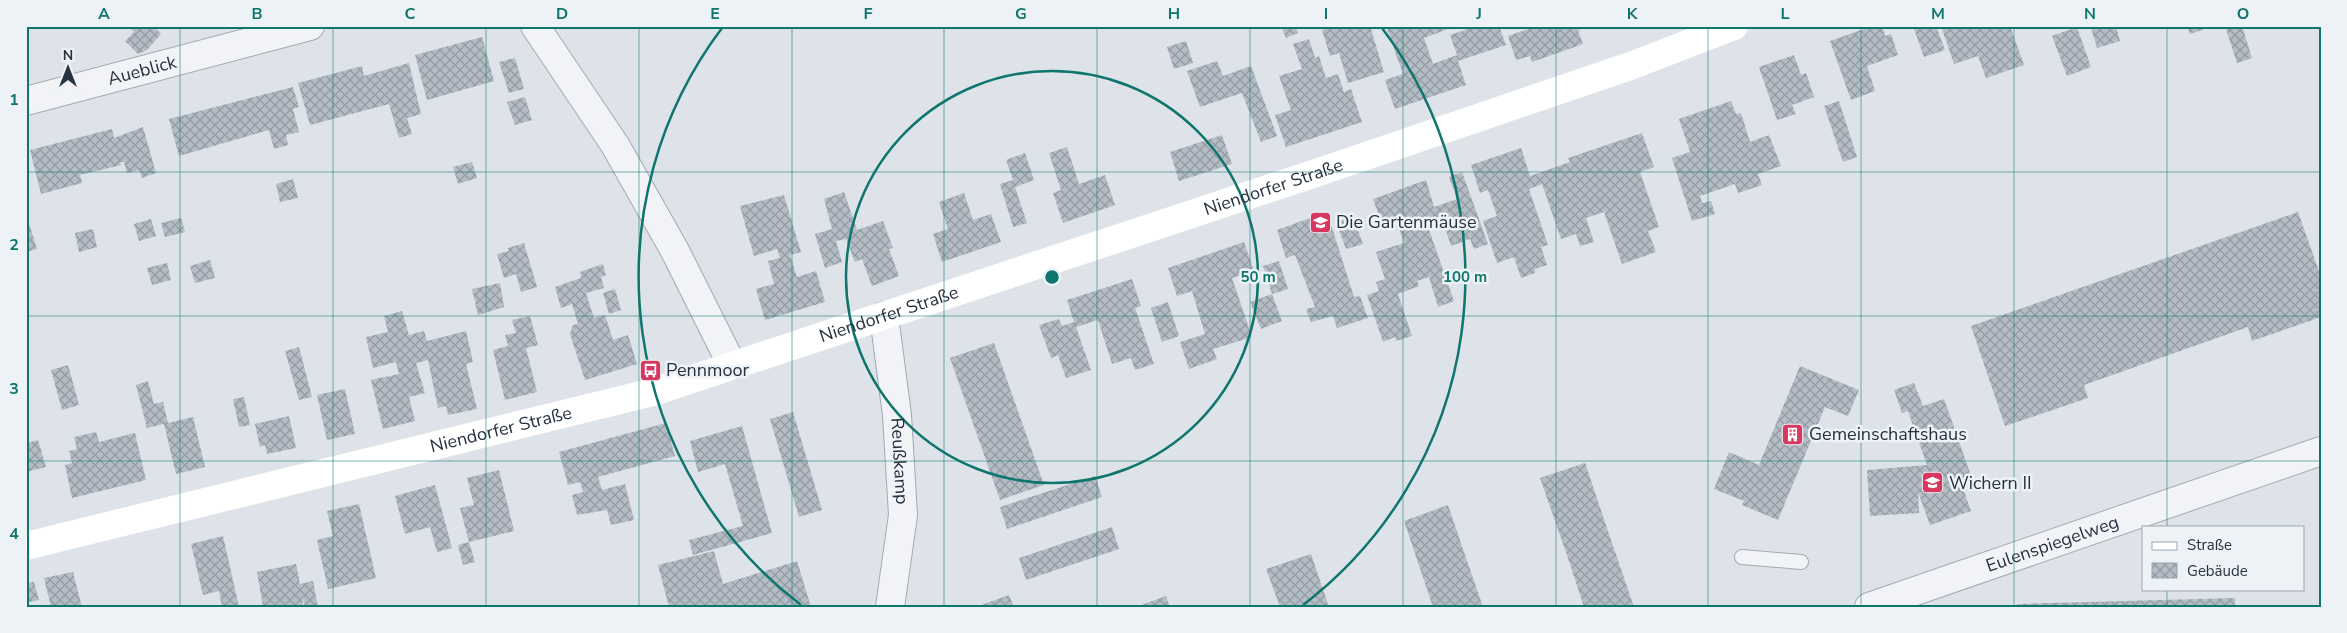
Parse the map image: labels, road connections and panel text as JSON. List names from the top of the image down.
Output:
{
  "streets": {
    "main road": ["Niendorfer Straße"],
    "street": ["Aueblick", "Reußkamp", "Eulenspiegelweg"]
  },
  "crossings": [
    ["Niendorfer Straße", "Reußkamp"]
  ],
  "places": {
    "school or university": ["Die Gartenmäuse", "Wichern II"],
    "bus stop": ["Pennmoor"],
    "building": ["Gemeinschaftshaus"]
  },
  "legend": ["Straße", "Gebäude"],
  "north": "top",
  "grid": {
    "columns": [
      "A",
      "B",
      "C",
      "D",
      "E",
      "F",
      "G",
      "H",
      "I",
      "J",
      "K",
      "L",
      "M",
      "N",
      "O"
    ],
    "rows": [
      "1",
      "2",
      "3",
      "4"
    ]
  },
  "rings": ["50 m", "100 m"]
}
